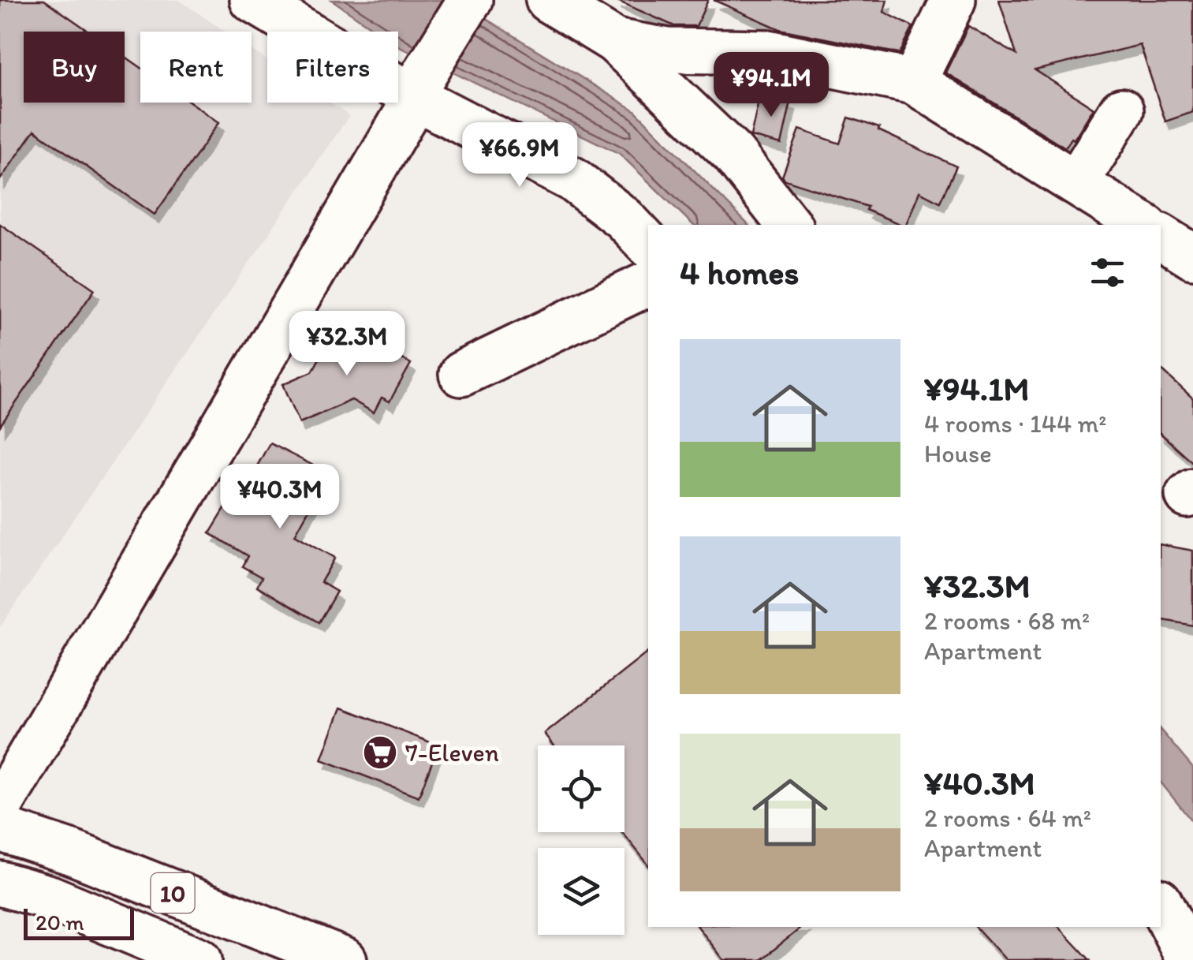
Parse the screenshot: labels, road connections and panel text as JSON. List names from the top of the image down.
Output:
{
  "streets": {
    "main road": ["10"]
  },
  "places": {
    "supermarket": ["7-Eleven"]
  },
  "scale_bar": "20 m",
  "page": {
    "chip": ["Buy", "Rent", "Filters"],
    "price": [
      "¥94.1M",
      "¥66.9M",
      "¥32.3M",
      "¥40.3M"
    ],
    "heading": "4 homes",
    "list": [
      {
        "name": "¥94.1M",
        "note": "4 rooms · 144 m² · House"
      },
      {
        "name": "¥32.3M",
        "note": "2 rooms · 68 m² · Apartment"
      },
      {
        "name": "¥40.3M",
        "note": "2 rooms · 64 m² · Apartment"
      }
    ],
    "scale": "20 m"
  }
}
